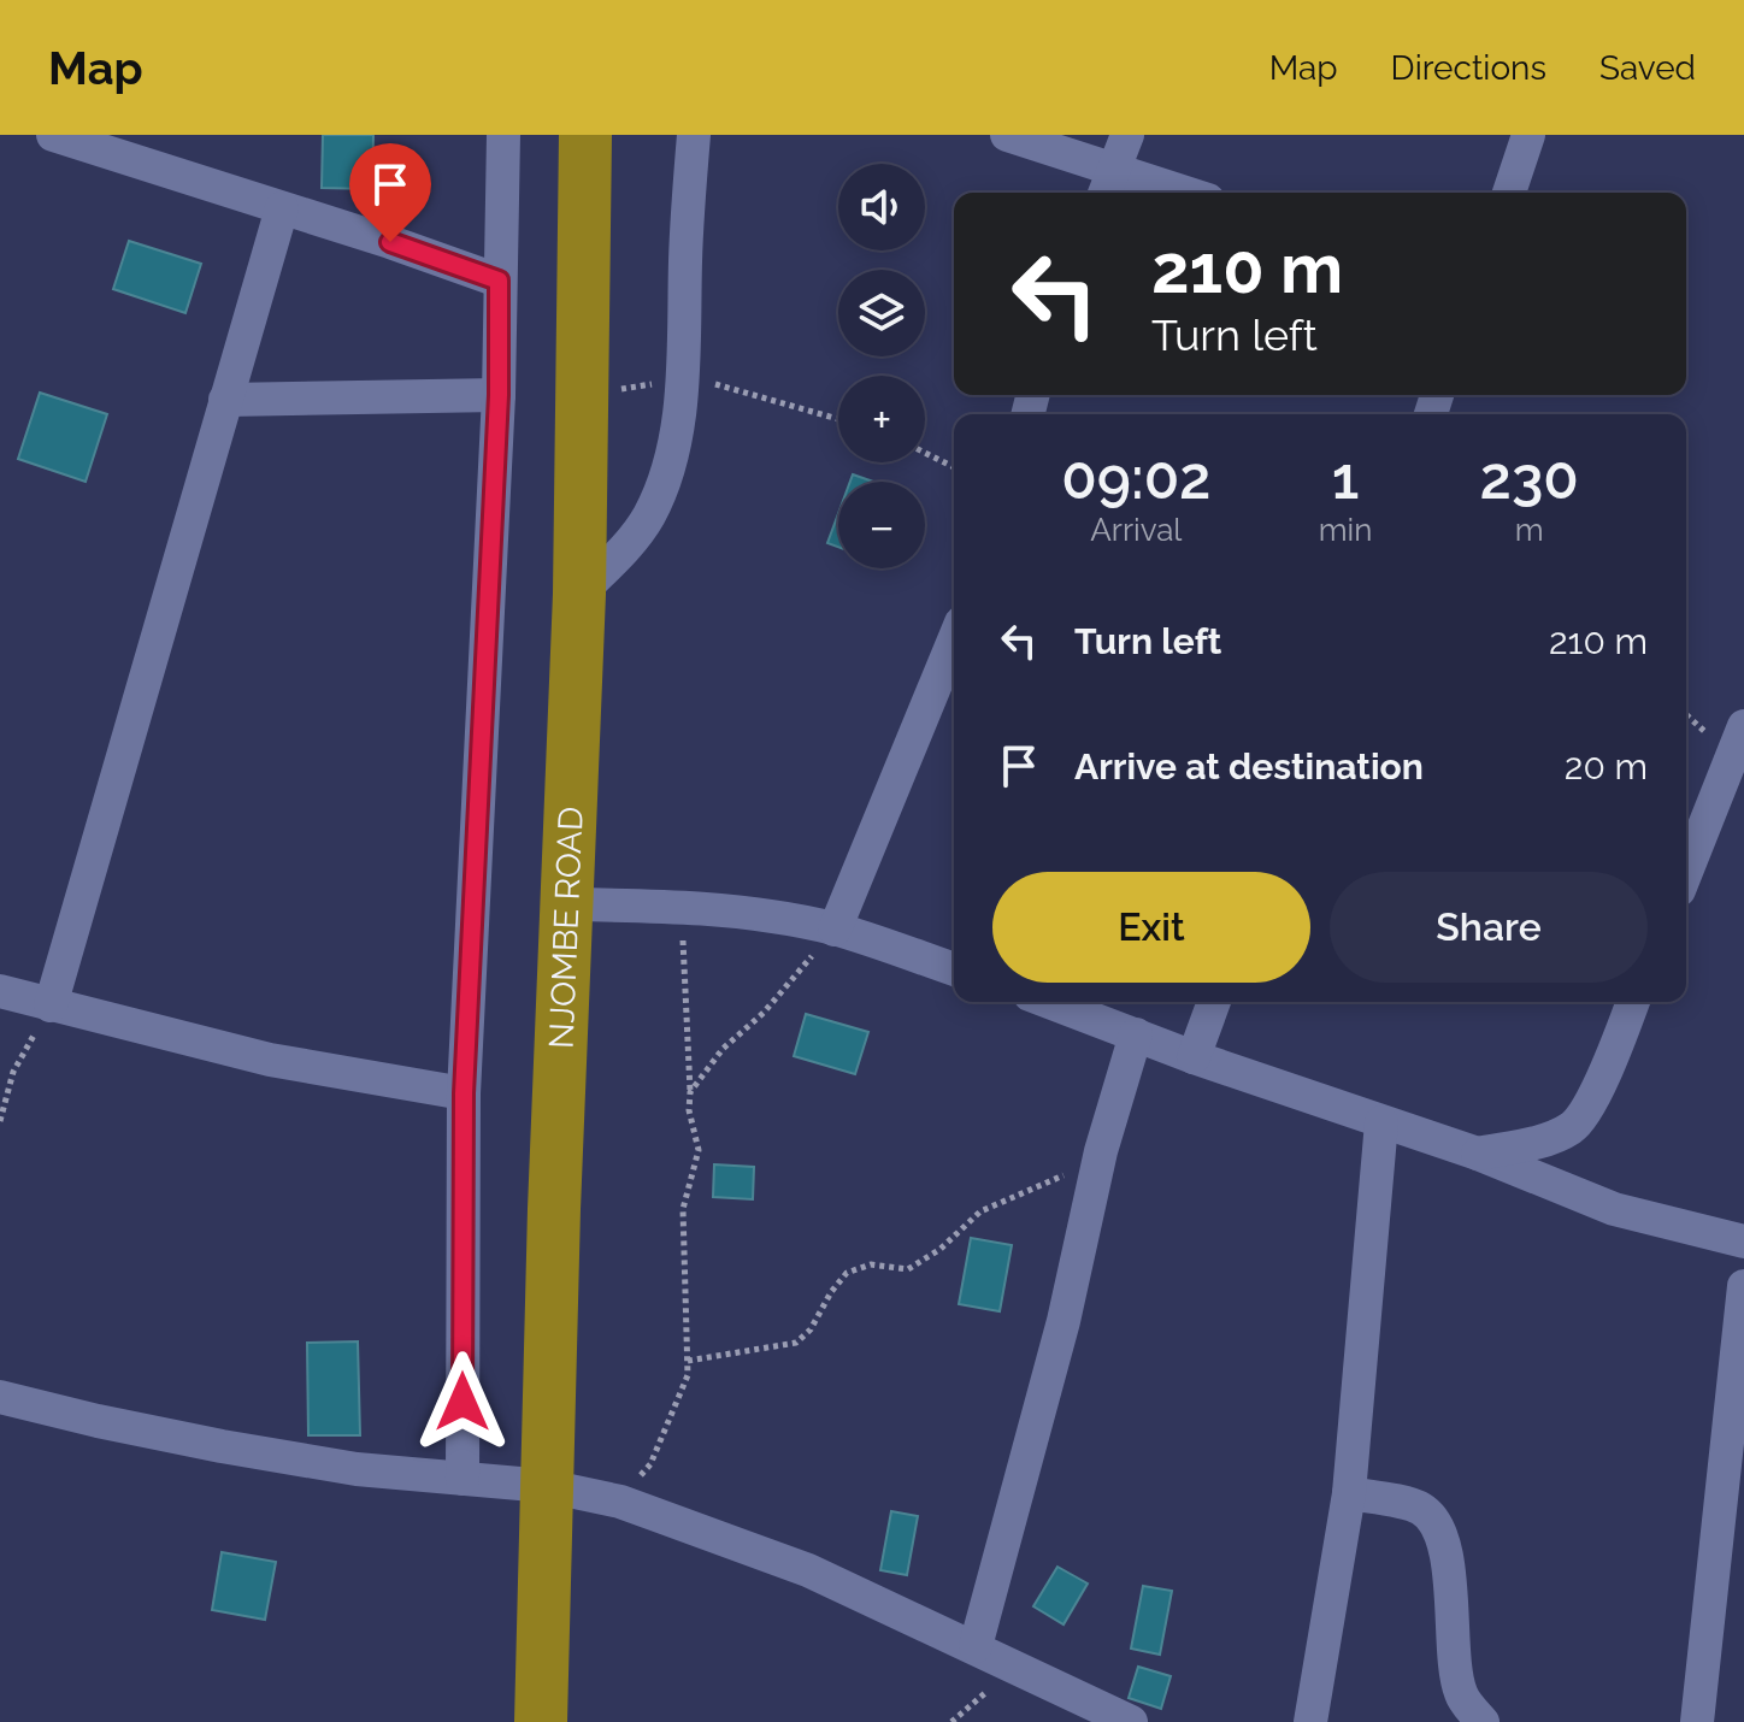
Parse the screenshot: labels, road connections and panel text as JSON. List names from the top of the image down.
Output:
{
  "streets": {
    "highway": ["NJOMBE ROAD"]
  },
  "page": {
    "header": "Map",
    "nav": ["Map", "Directions", "Saved"],
    "map_buttons": ["+", "−"],
    "turn": ["210 m", "Turn left"],
    "eta": [
      "09:02",
      "Arrival",
      "1",
      "min",
      "230",
      "m"
    ],
    "list": [
      {
        "name": "Turn left",
        "value": "210 m"
      },
      {
        "name": "Arrive at destination",
        "value": "20 m"
      }
    ],
    "buttons": ["Exit", "Share"]
  }
}
